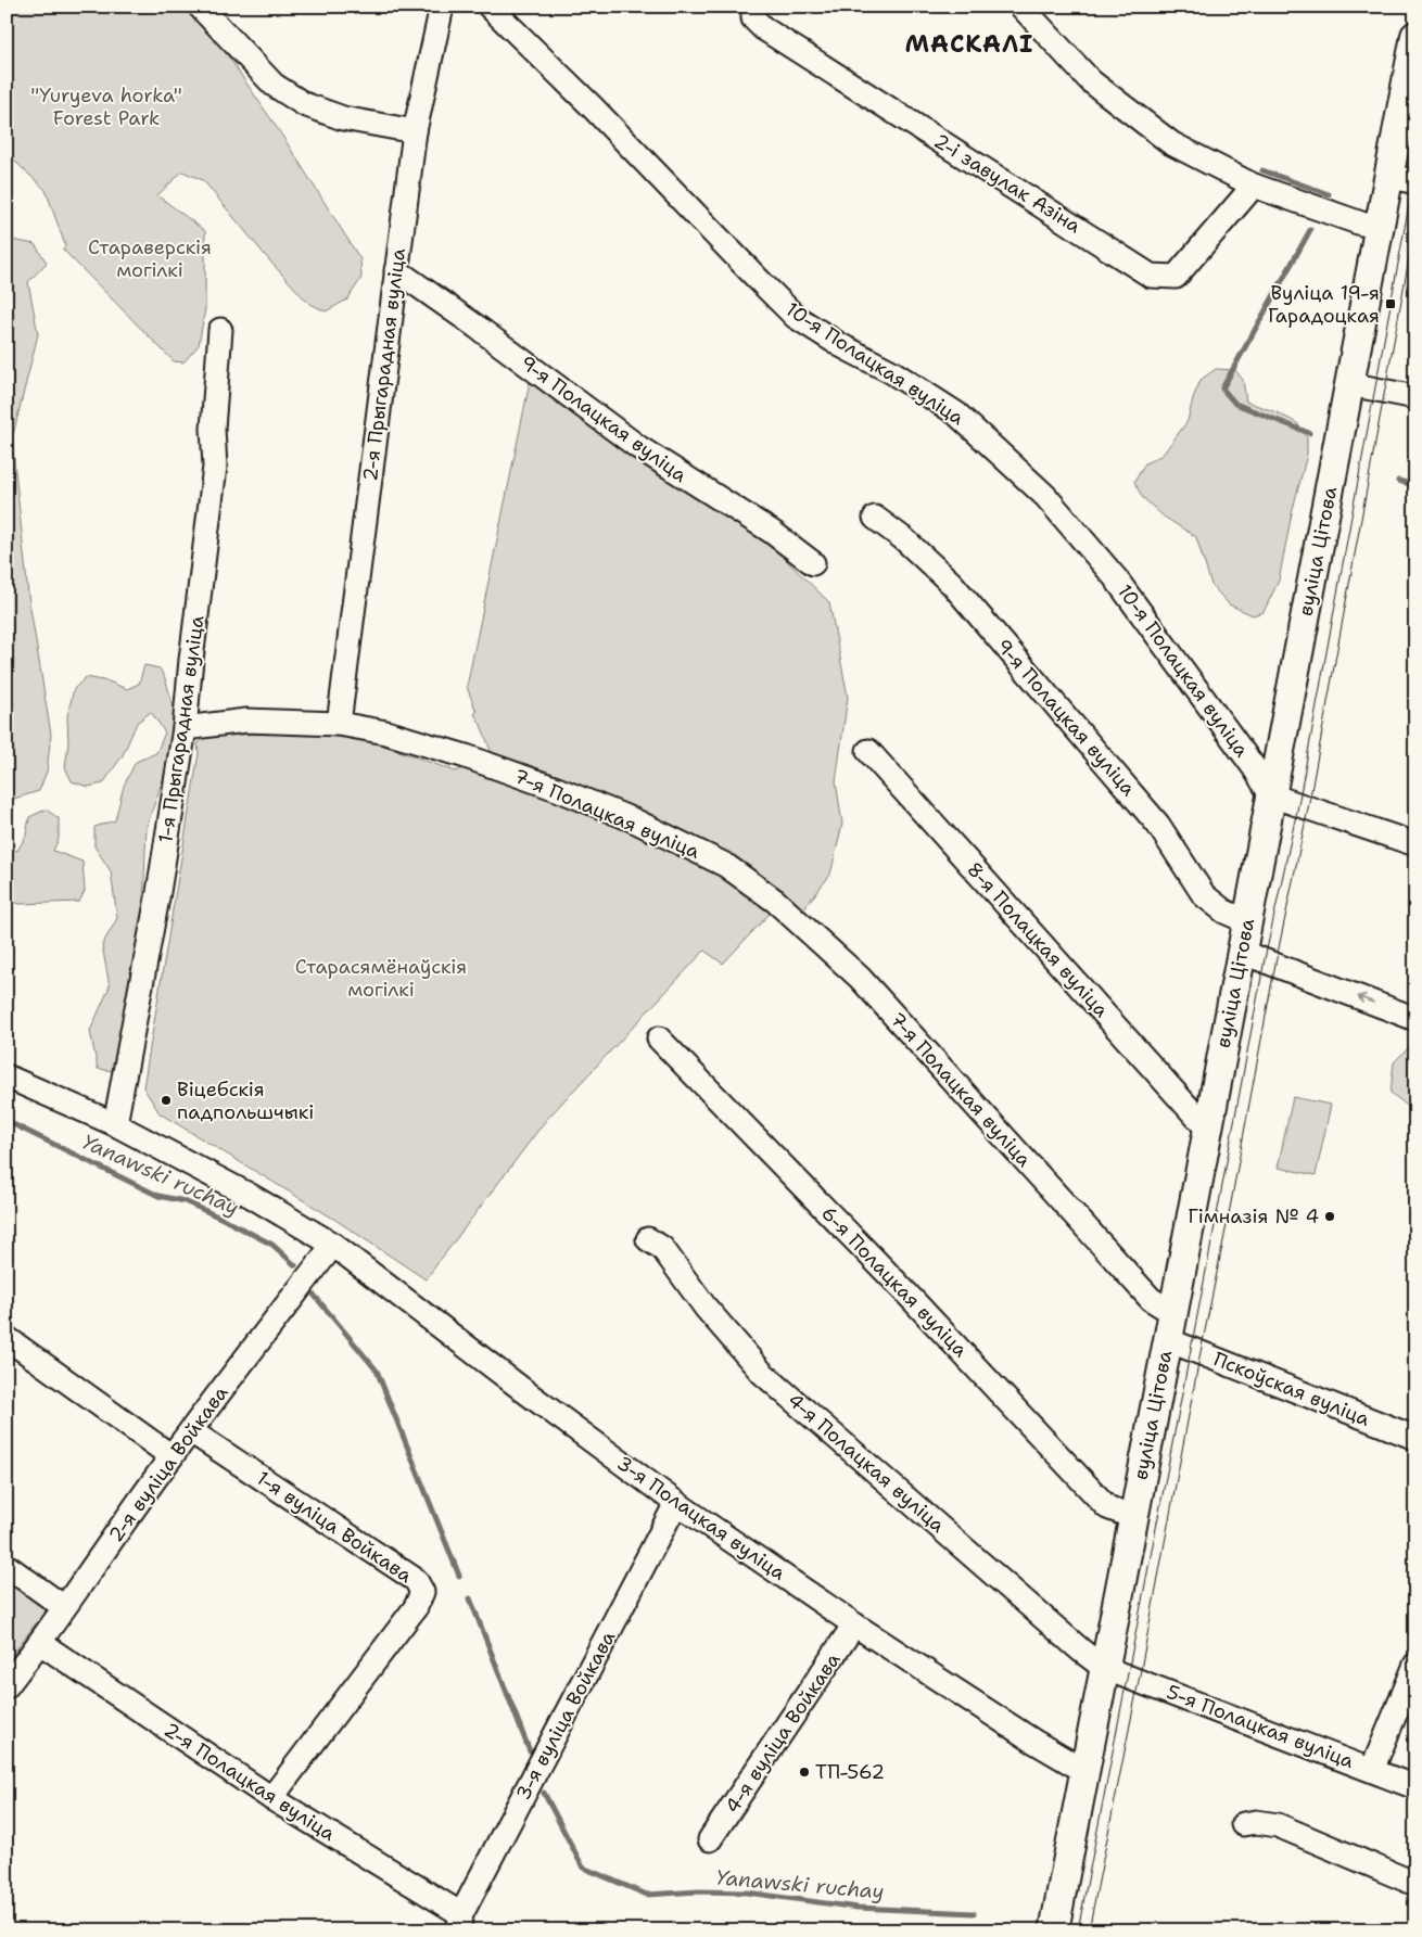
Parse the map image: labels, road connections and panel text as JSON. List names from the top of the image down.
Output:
{
  "streets": {
    "main road": ["вуліца Цітова"],
    "street": [
      "2-і завулак Азіна",
      "10-я Полацкая вуліца",
      "2-я Прыгарадная вуліца",
      "9-я Полацкая вуліца",
      "1-я Прыгарадная вуліца",
      "7-я Полацкая вуліца",
      "8-я Полацкая вуліца",
      "6-я Полацкая вуліца",
      "Пскоўская вуліца",
      "4-я Полацкая вуліца",
      "2-я вуліца Войкава",
      "3-я Полацкая вуліца",
      "1-я вуліца Войкава",
      "3-я вуліца Войкава",
      "5-я Полацкая вуліца",
      "4-я вуліца Войкава",
      "2-я Полацкая вуліца"
    ]
  },
  "crossings": [
    ["10-я Полацкая вуліца", "вуліца Цітова"],
    ["2-я Прыгарадная вуліца", "9-я Полацкая вуліца"],
    ["2-я Прыгарадная вуліца", "7-я Полацкая вуліца"],
    ["9-я Полацкая вуліца", "вуліца Цітова"],
    ["вуліца Цітова", "7-я Полацкая вуліца"],
    ["вуліца Цітова", "8-я Полацкая вуліца"],
    ["вуліца Цітова", "6-я Полацкая вуліца"],
    ["вуліца Цітова", "Пскоўская вуліца"],
    ["вуліца Цітова", "4-я Полацкая вуліца"],
    ["вуліца Цітова", "3-я Полацкая вуліца"],
    ["вуліца Цітова", "5-я Полацкая вуліца"],
    ["1-я Прыгарадная вуліца", "7-я Полацкая вуліца"],
    ["1-я Прыгарадная вуліца", "3-я Полацкая вуліца"],
    ["4-я Полацкая вуліца", "5-я Полацкая вуліца"],
    ["2-я вуліца Войкава", "3-я Полацкая вуліца"],
    ["2-я вуліца Войкава", "1-я вуліца Войкава"],
    ["2-я вуліца Войкава", "2-я Полацкая вуліца"],
    ["3-я Полацкая вуліца", "3-я вуліца Войкава"],
    ["3-я Полацкая вуліца", "4-я вуліца Войкава"],
    ["1-я вуліца Войкава", "2-я Полацкая вуліца"],
    ["3-я вуліца Войкава", "2-я Полацкая вуліца"]
  ],
  "districts": ["МАСКАЛІ"],
  "water": ["Yanawski ruchay"],
  "parks": ["\"Yuryeva horka\" Forest Park", "Стараверскія могілкі", "Старасямёнаўскія могілкі"],
  "places": {
    "transit": ["Вуліца 19-я Гарадоцкая"],
    "other": ["Віцебскія падпольшчыкі", "Гімназія № 4", "ТП-562"]
  }
}
